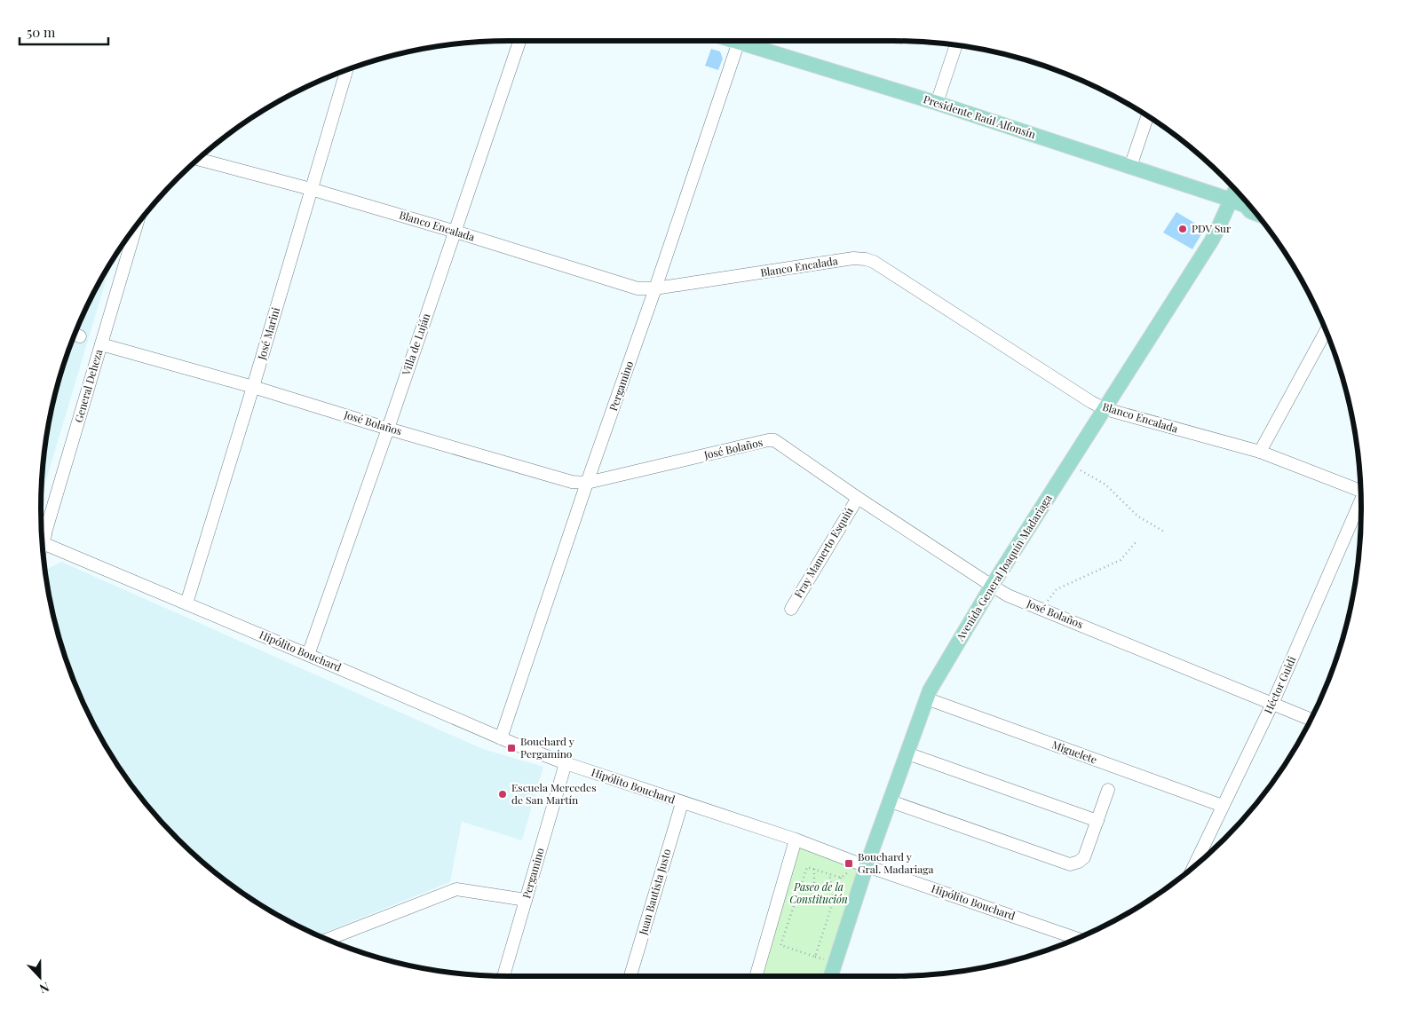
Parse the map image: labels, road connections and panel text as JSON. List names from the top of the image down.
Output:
{
  "streets": {
    "main road": ["Presidente Raúl Alfonsín", "Avenida General Joaquín Madariaga"],
    "street": [
      "Blanco Encalada",
      "José Marini",
      "Villa de Luján",
      "General Deheza",
      "Pergamino",
      "José Bolaños",
      "Fray Mamerto Esquiú",
      "Hipólito Bouchard",
      "Héctor Guidi",
      "Miguelete",
      "Juan Bautista Justo"
    ]
  },
  "crossings": [
    ["Presidente Raúl Alfonsín", "Avenida General Joaquín Madariaga"],
    ["Blanco Encalada", "José Marini"],
    ["Blanco Encalada", "Villa de Luján"],
    ["Blanco Encalada", "Pergamino"],
    ["Blanco Encalada", "Avenida General Joaquín Madariaga"],
    ["José Marini", "José Bolaños"],
    ["José Marini", "Hipólito Bouchard"],
    ["Villa de Luján", "José Bolaños"],
    ["Villa de Luján", "Hipólito Bouchard"],
    ["General Deheza", "José Bolaños"],
    ["Pergamino", "José Bolaños"],
    ["Pergamino", "Hipólito Bouchard"],
    ["José Bolaños", "Fray Mamerto Esquiú"],
    ["José Bolaños", "Avenida General Joaquín Madariaga"],
    ["José Bolaños", "Héctor Guidi"],
    ["Avenida General Joaquín Madariaga", "Hipólito Bouchard"],
    ["Avenida General Joaquín Madariaga", "Miguelete"],
    ["Hipólito Bouchard", "Juan Bautista Justo"],
    ["Héctor Guidi", "Miguelete"]
  ],
  "parks": ["Paseo de la Constitución"],
  "places": {
    "other": ["PDV Sur", "Escuela Mercedes de San Martín"],
    "transit": ["Bouchard y Pergamino", "Bouchard y Gral. Madariaga"]
  },
  "scale_bar": "50 m",
  "north": "bottom"
}
